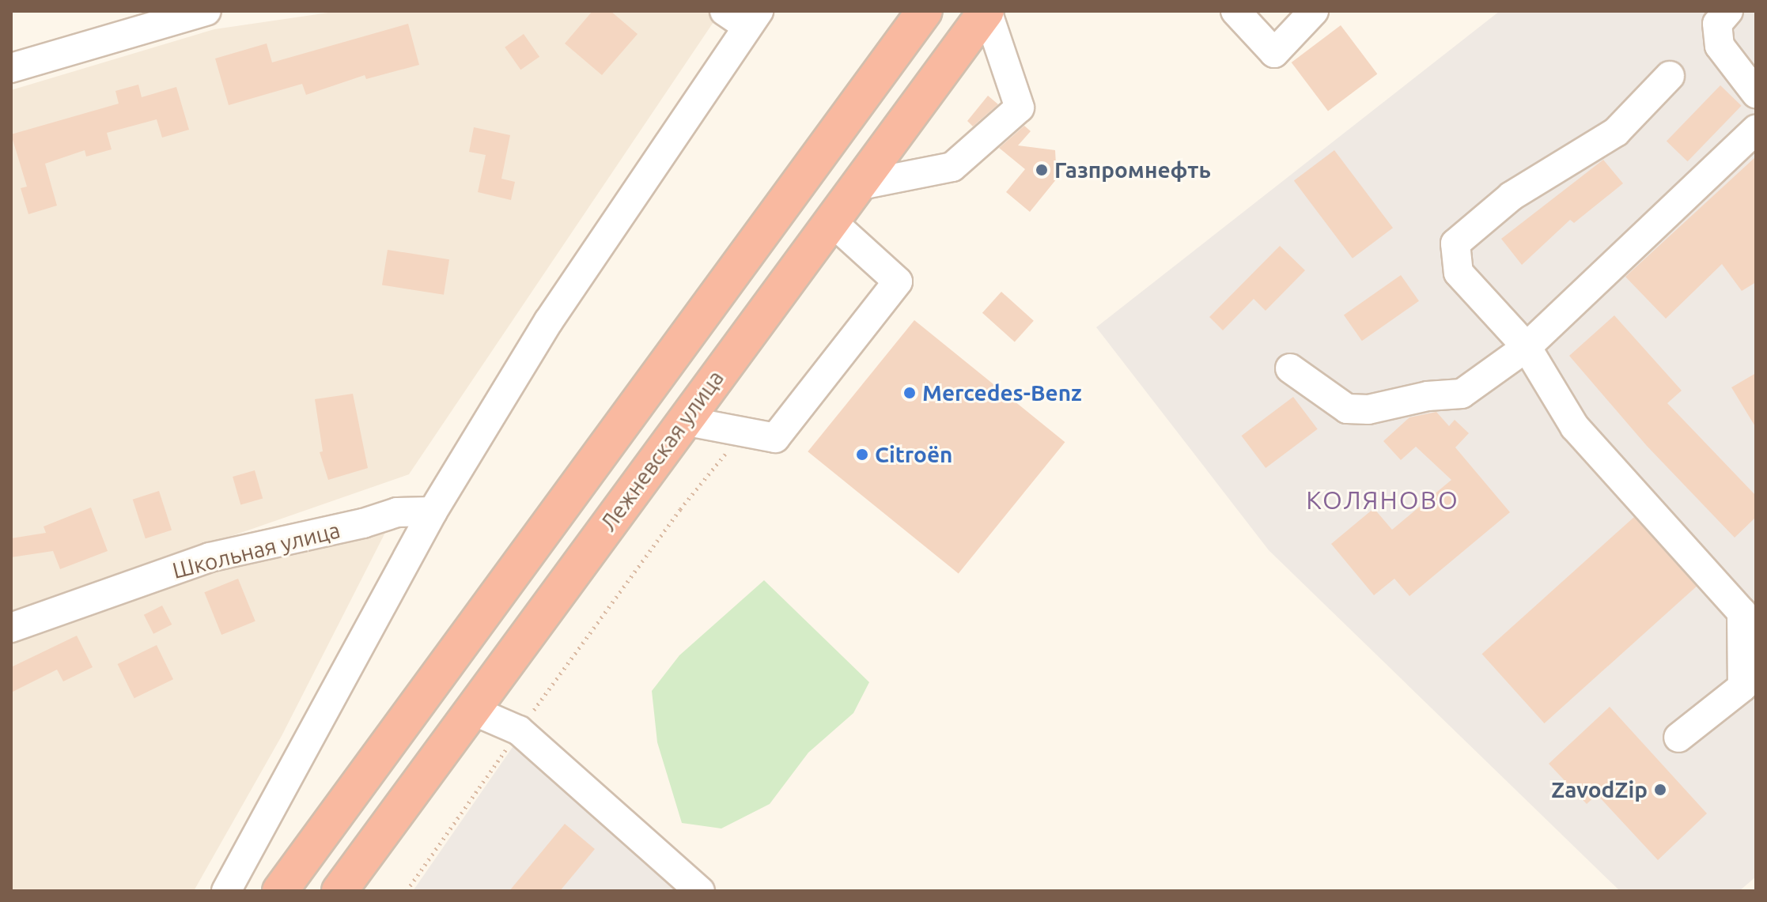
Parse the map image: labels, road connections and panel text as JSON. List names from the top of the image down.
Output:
{
  "streets": {
    "highway": ["Лежневская улица"],
    "street": ["Школьная улица"]
  },
  "districts": ["КОЛЯНОВО"],
  "places": [
    "Газпромнефть",
    "Mercedes-Benz",
    "Citroën",
    "ZavodZip"
  ]
}
